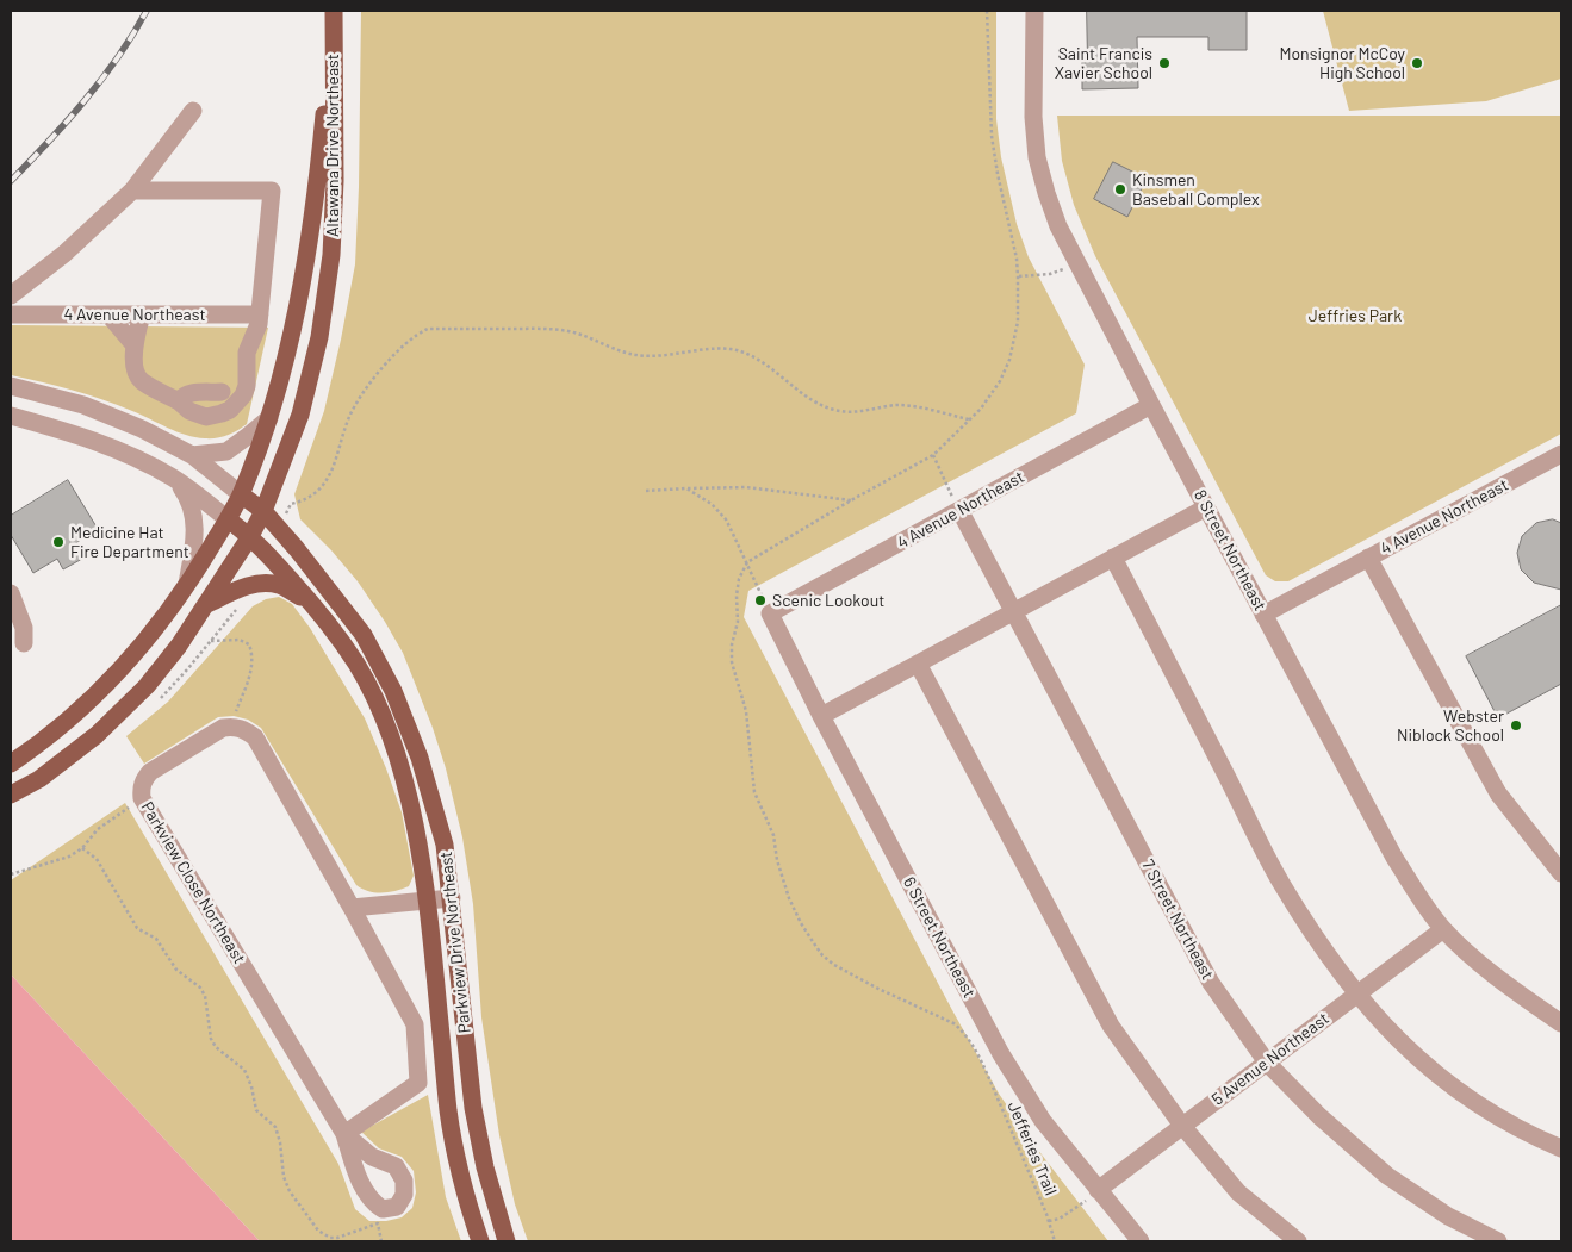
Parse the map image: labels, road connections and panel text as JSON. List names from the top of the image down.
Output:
{
  "streets": {
    "main road": ["Altawana Drive Northeast", "Parkview Drive Northeast"],
    "street": [
      "4 Avenue Northeast",
      "8 Street Northeast",
      "Parkview Close Northeast",
      "7 Street Northeast",
      "6 Street Northeast",
      "5 Avenue Northeast"
    ],
    "path": ["Jefferies Trail"]
  },
  "crossings": [
    ["Altawana Drive Northeast", "Parkview Drive Northeast"],
    ["4 Avenue Northeast", "8 Street Northeast"],
    ["4 Avenue Northeast", "7 Street Northeast"],
    ["4 Avenue Northeast", "6 Street Northeast"],
    ["8 Street Northeast", "5 Avenue Northeast"],
    ["7 Street Northeast", "5 Avenue Northeast"],
    ["6 Street Northeast", "5 Avenue Northeast"]
  ],
  "parks": ["Jeffries Park"],
  "places": [
    "Saint Francis Xavier School",
    "Monsignor McCoy High School",
    "Kinsmen Baseball Complex",
    "Medicine Hat Fire Department",
    "Scenic Lookout",
    "Webster Niblock School"
  ]
}
